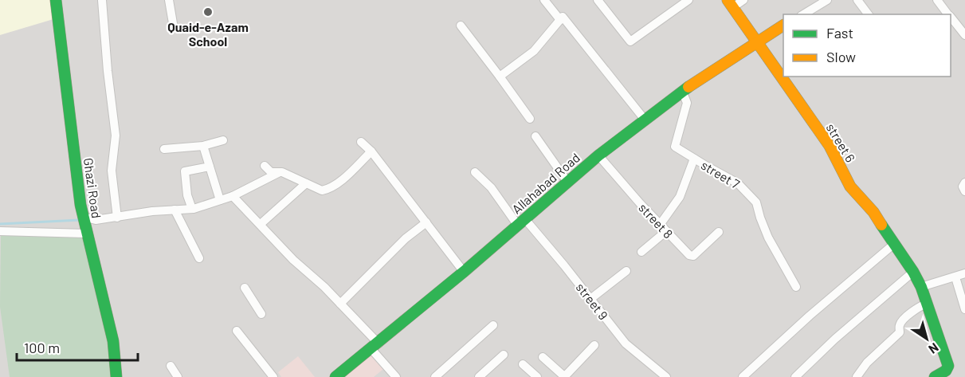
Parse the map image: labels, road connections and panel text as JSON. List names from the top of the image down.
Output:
{
  "streets": {
    "street": [
      "street 6",
      "street 7",
      "Allahabad Road",
      "Ghazi Road",
      "street 8",
      "street 9"
    ]
  },
  "crossings": [
    ["street 6", "Allahabad Road"],
    ["street 7", "Allahabad Road"],
    ["Allahabad Road", "street 8"],
    ["Allahabad Road", "street 9"]
  ],
  "places": ["Quaid-e-Azam School"],
  "legend": ["Fast", "Slow"],
  "scale_bar": "100 m",
  "north": "bottom right"
}
